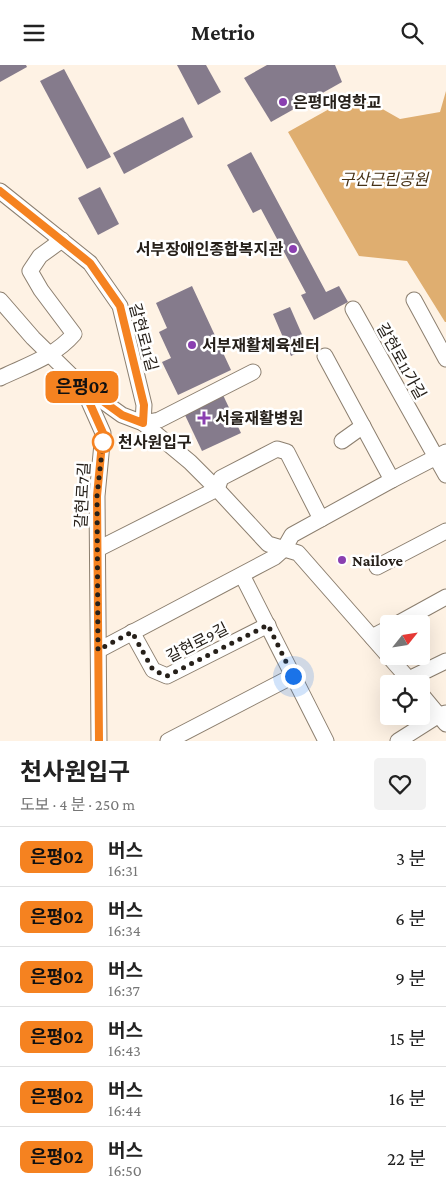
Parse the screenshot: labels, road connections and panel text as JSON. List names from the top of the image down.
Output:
{
  "streets": {
    "street": [
      "갈현로11길",
      "갈현로11가길",
      "갈현로7길",
      "갈현로9길"
    ]
  },
  "parks": ["구산근린공원"],
  "places": {
    "other": [
      "은평대영학교",
      "서부장애인종합복지관",
      "서부재활체육센터",
      "천사원입구",
      "Nailove"
    ],
    "health": ["서울재활병원"]
  },
  "lines": ["bus line 은평02"],
  "north": "top right",
  "page": {
    "header": "Metrio",
    "on_map": "은평02",
    "heading": ["천사원입구", "도보 · 4 분 · 250 m"],
    "list": [
      {
        "mark": "은평02",
        "name": "버스",
        "note": "16:31",
        "value": "3 분"
      },
      {
        "mark": "은평02",
        "name": "버스",
        "note": "16:34",
        "value": "6 분"
      },
      {
        "mark": "은평02",
        "name": "버스",
        "note": "16:37",
        "value": "9 분"
      },
      {
        "mark": "은평02",
        "name": "버스",
        "note": "16:43",
        "value": "15 분"
      },
      {
        "mark": "은평02",
        "name": "버스",
        "note": "16:44",
        "value": "16 분"
      },
      {
        "mark": "은평02",
        "name": "버스",
        "note": "16:50",
        "value": "22 분"
      }
    ]
  }
}
